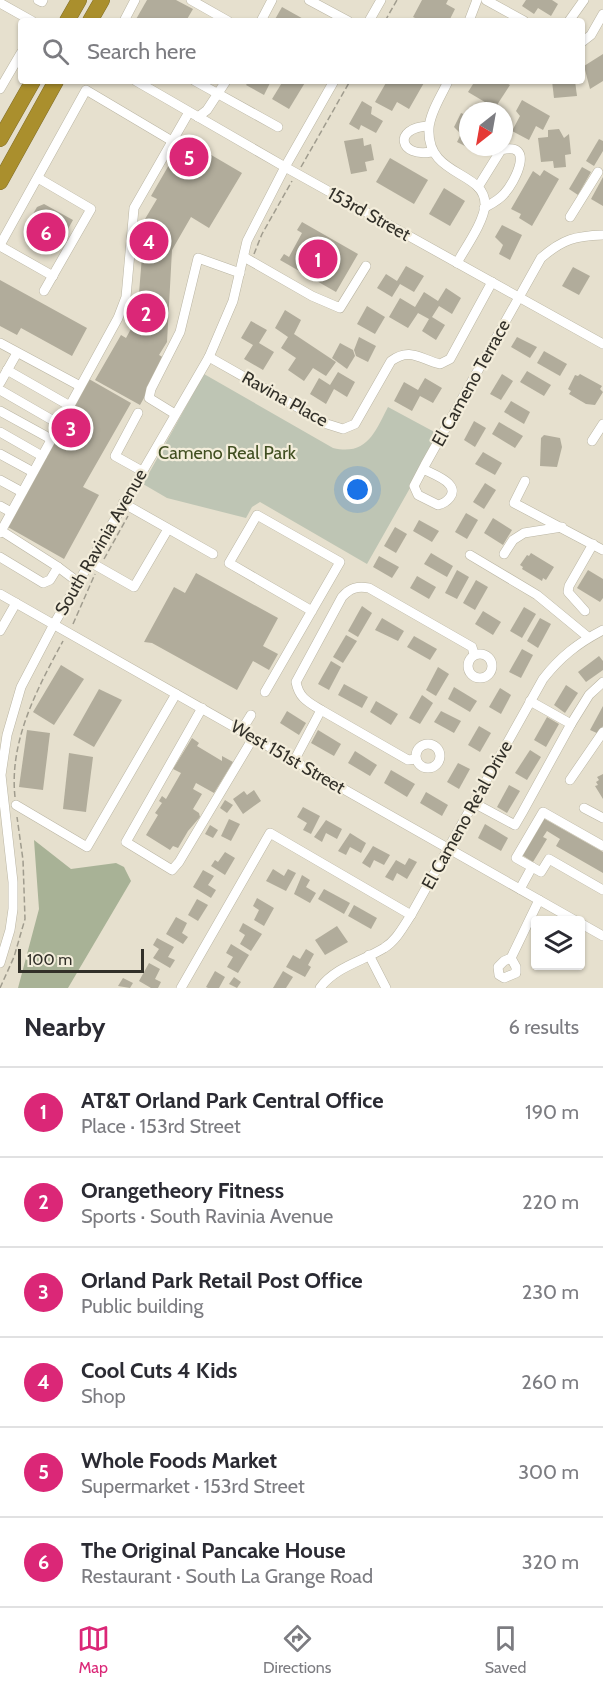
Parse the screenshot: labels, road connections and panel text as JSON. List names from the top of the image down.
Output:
{
  "streets": {
    "street": [
      "153rd Street",
      "El Cameno Terrace",
      "Ravina Place",
      "South Ravinia Avenue",
      "West 151st Street",
      "El Cameno Re'al Drive"
    ]
  },
  "crossings": [
    ["153rd Street", "El Cameno Terrace"],
    ["153rd Street", "Ravina Place"],
    ["153rd Street", "South Ravinia Avenue"],
    ["Ravina Place", "South Ravinia Avenue"],
    ["South Ravinia Avenue", "West 151st Street"],
    ["West 151st Street", "El Cameno Re'al Drive"]
  ],
  "parks": ["Cameno Real Park"],
  "scale_bar": "100 m",
  "north": "bottom left",
  "page": {
    "search": "Search here",
    "pins": [
      "5",
      "6",
      "4",
      "1",
      "2",
      "3"
    ],
    "scale": "100 m",
    "heading": ["Nearby", "6 results"],
    "list": [
      {
        "mark": "1",
        "name": "AT&T Orland Park Central Office",
        "note": "Place · 153rd Street",
        "value": "190 m"
      },
      {
        "mark": "2",
        "name": "Orangetheory Fitness",
        "note": "Sports · South Ravinia Avenue",
        "value": "220 m"
      },
      {
        "mark": "3",
        "name": "Orland Park Retail Post Office",
        "note": "Public building",
        "value": "230 m"
      },
      {
        "mark": "4",
        "name": "Cool Cuts 4 Kids",
        "note": "Shop",
        "value": "260 m"
      },
      {
        "mark": "5",
        "name": "Whole Foods Market",
        "note": "Supermarket · 153rd Street",
        "value": "300 m"
      },
      {
        "mark": "6",
        "name": "The Original Pancake House",
        "note": "Restaurant · South La Grange Road",
        "value": "320 m"
      }
    ],
    "nav": ["Map", "Directions", "Saved"]
  }
}
